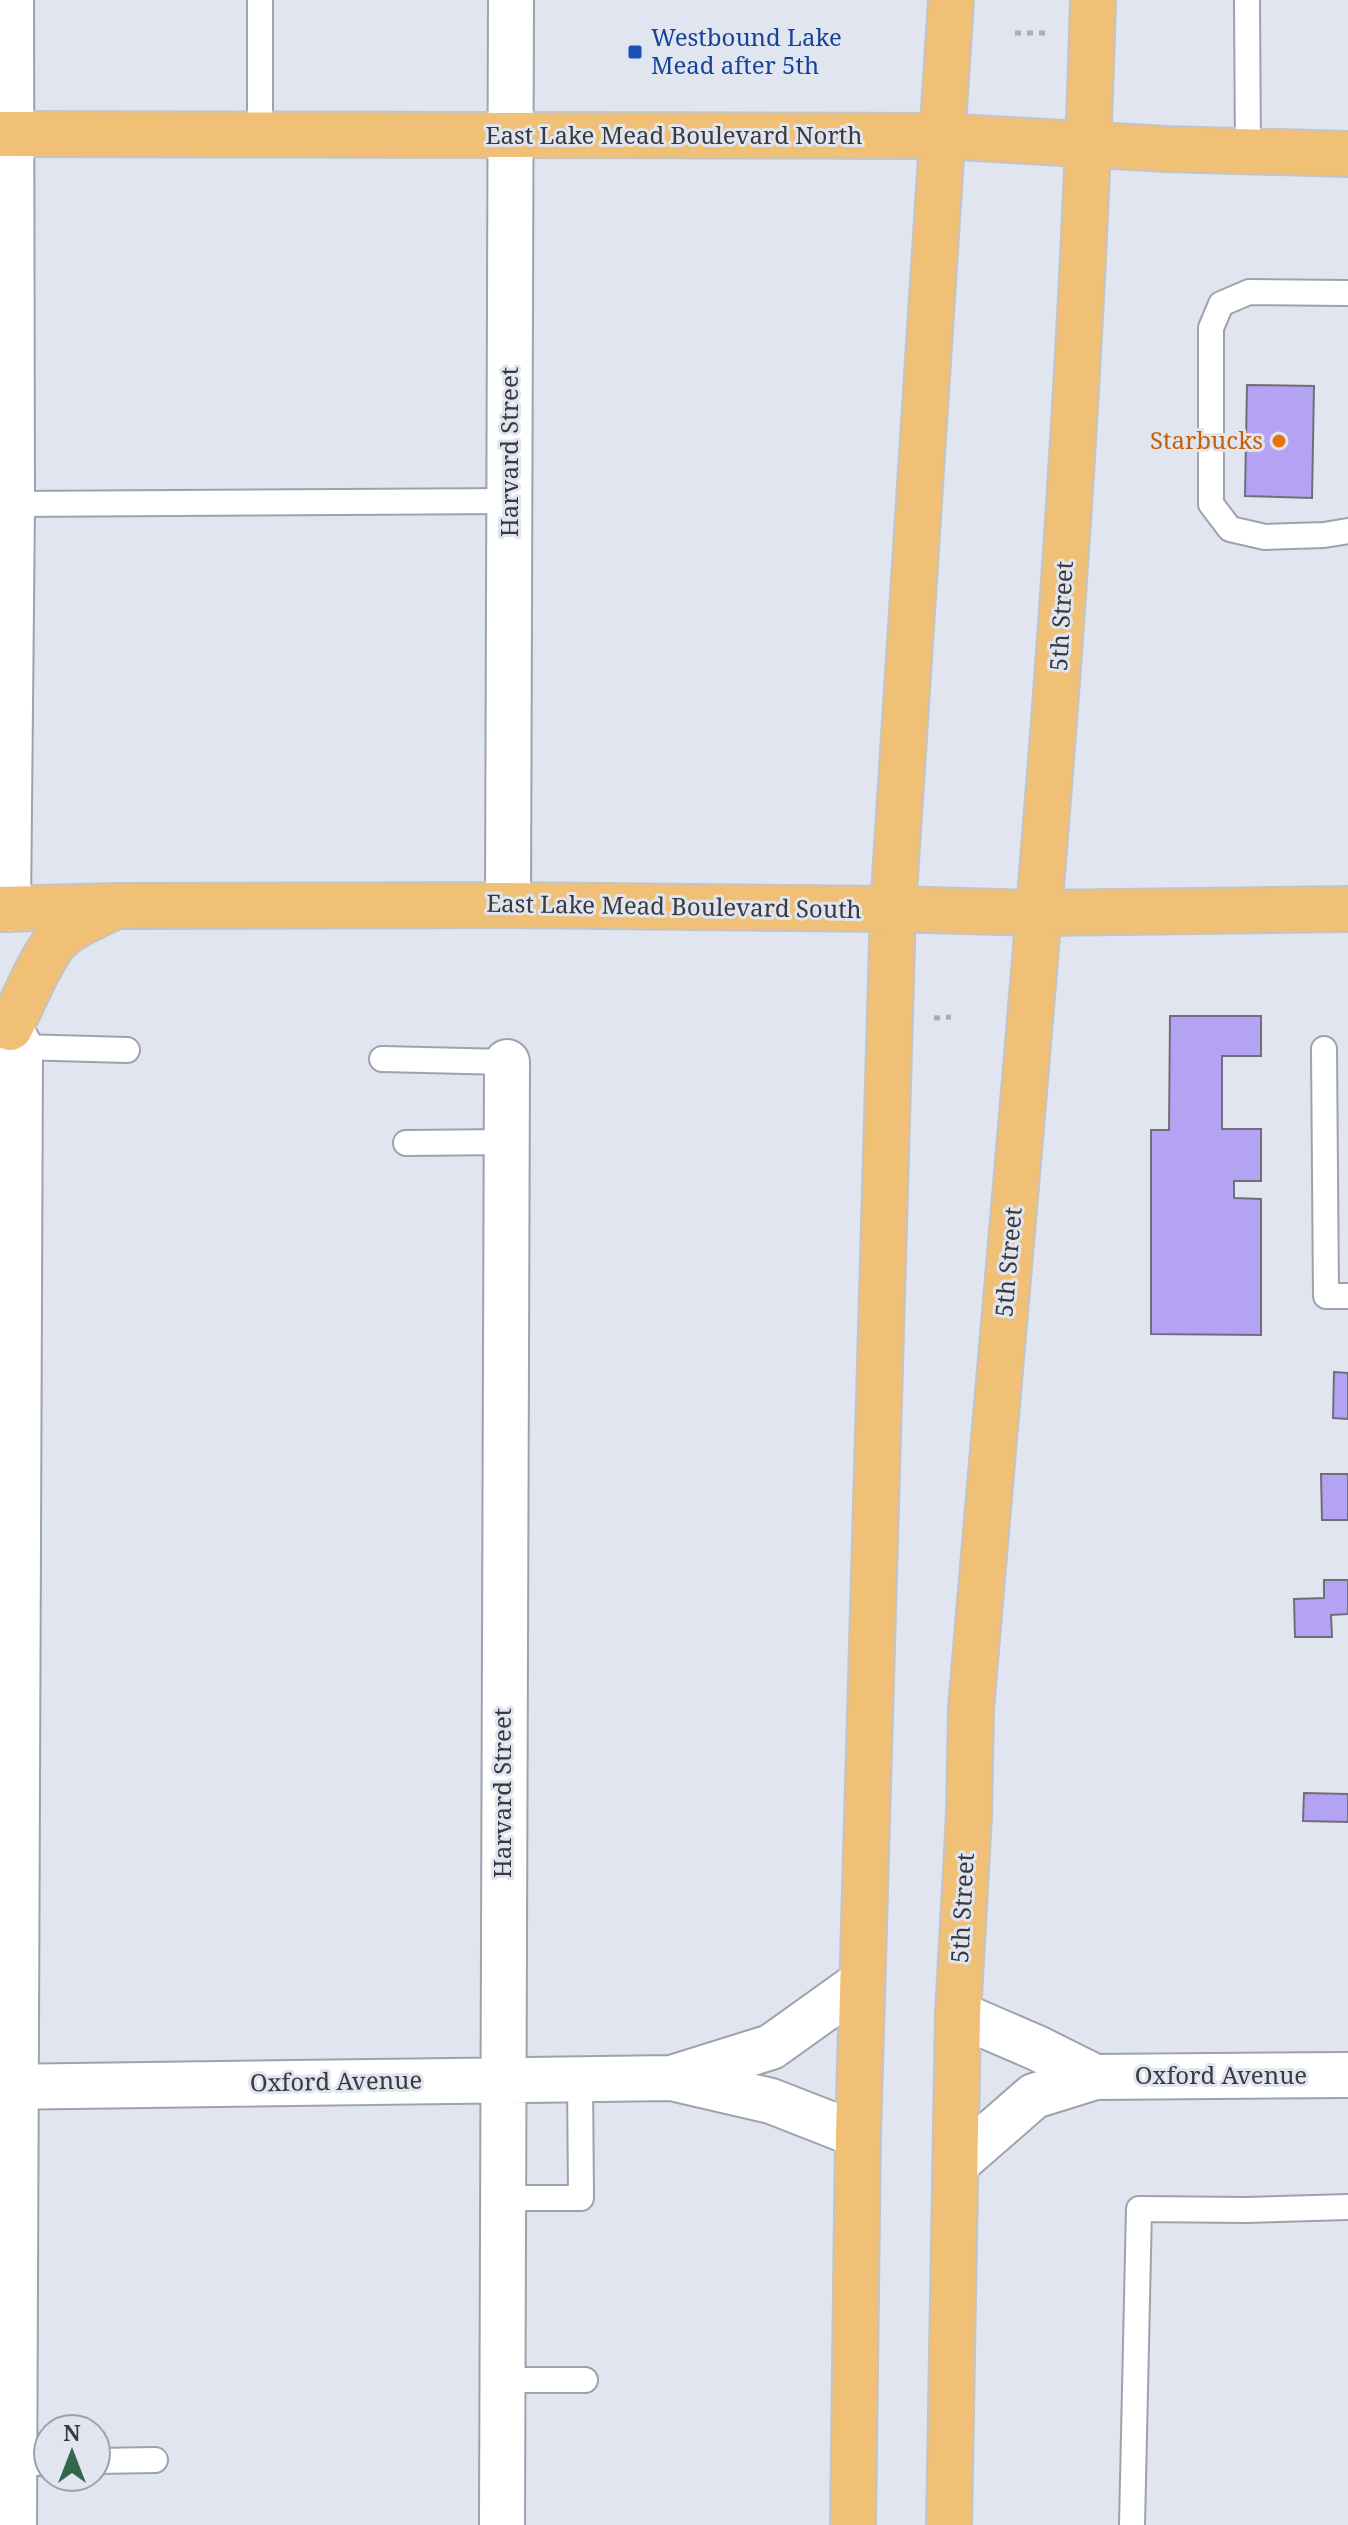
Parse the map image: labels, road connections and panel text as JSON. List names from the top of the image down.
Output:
{
  "streets": {
    "main road": ["East Lake Mead Boulevard North", "5th Street", "East Lake Mead Boulevard South"],
    "street": ["Harvard Street", "Oxford Avenue"]
  },
  "crossings": [
    ["East Lake Mead Boulevard North", "Harvard Street"],
    ["East Lake Mead Boulevard North", "5th Street"],
    ["Harvard Street", "East Lake Mead Boulevard South"],
    ["Harvard Street", "Oxford Avenue"],
    ["5th Street", "East Lake Mead Boulevard South"],
    ["5th Street", "Oxford Avenue"]
  ],
  "places": {
    "transit": ["Westbound Lake Mead after 5th"],
    "other": ["Starbucks"]
  },
  "north": "top"
}
